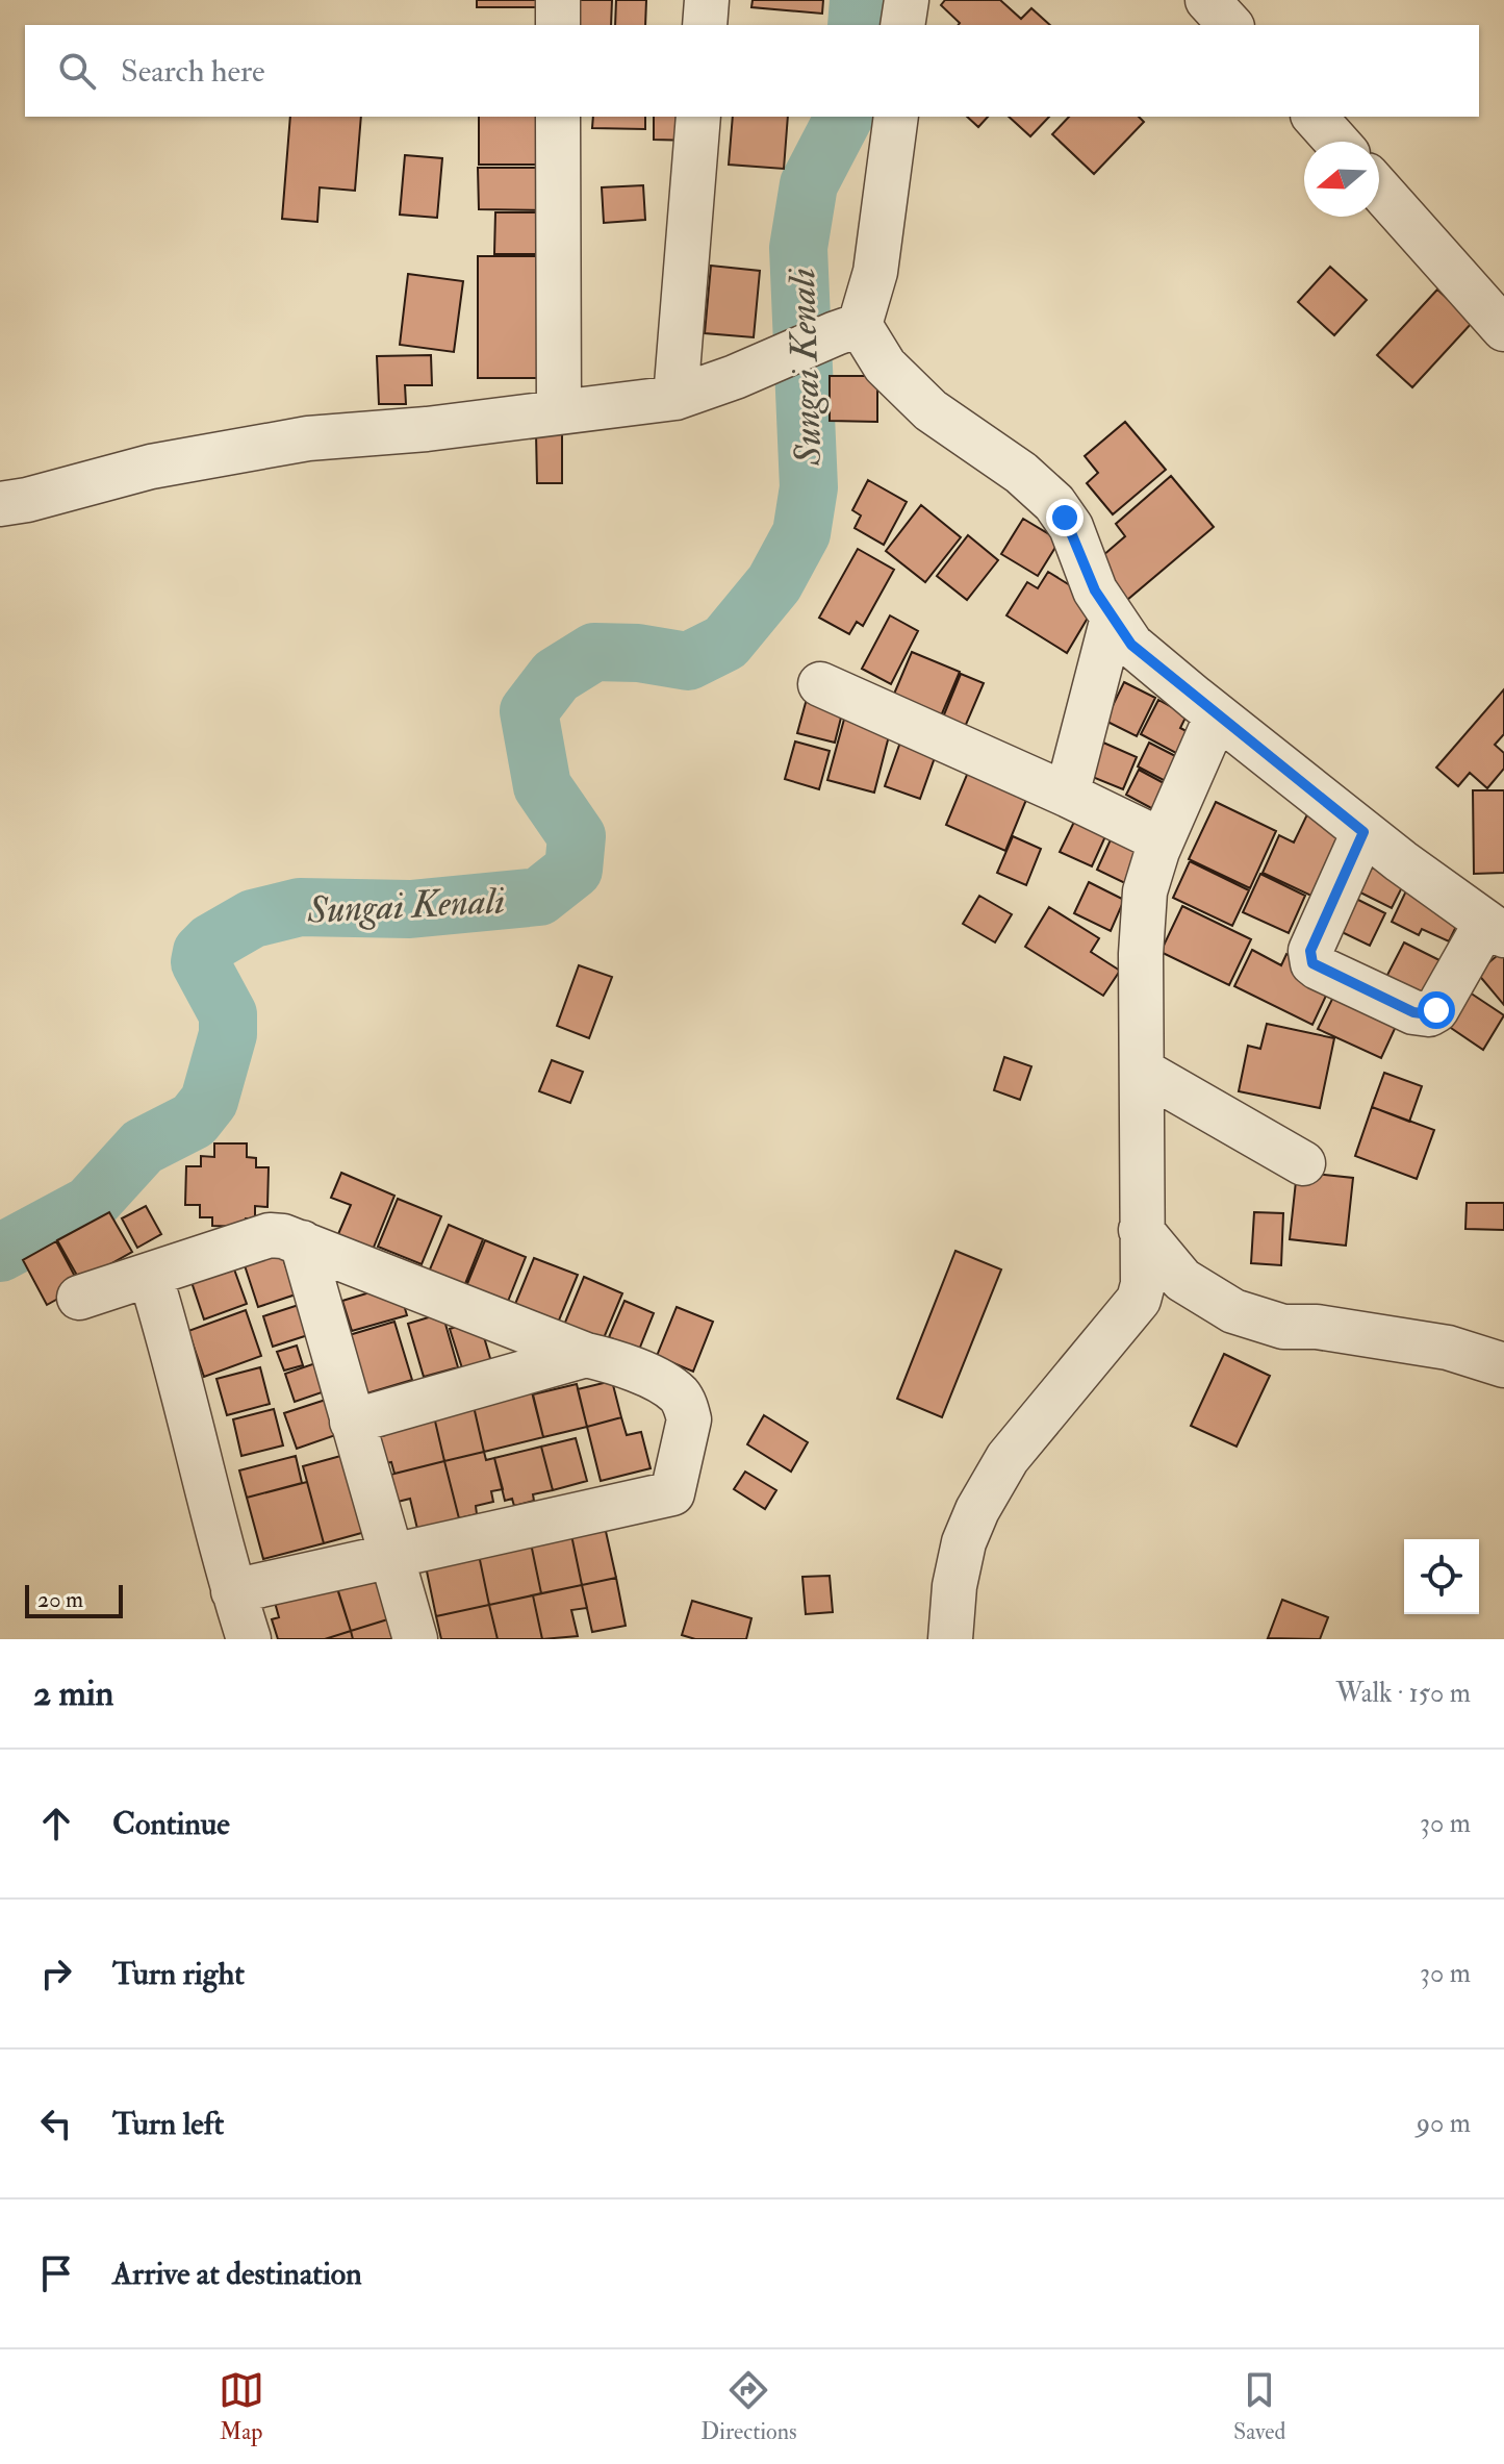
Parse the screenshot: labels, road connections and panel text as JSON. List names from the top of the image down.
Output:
{
  "water": ["Sungai Kenali"],
  "scale_bar": "20 m",
  "north": "left",
  "page": {
    "search": "Search here",
    "scale": "20 m",
    "heading": ["2 min", "Walk · 150 m"],
    "list": [
      ["Continue", "30 m"],
      ["Turn right", "30 m"],
      ["Turn left", "90 m"],
      "Arrive at destination"
    ],
    "nav": ["Map", "Directions", "Saved"]
  }
}
